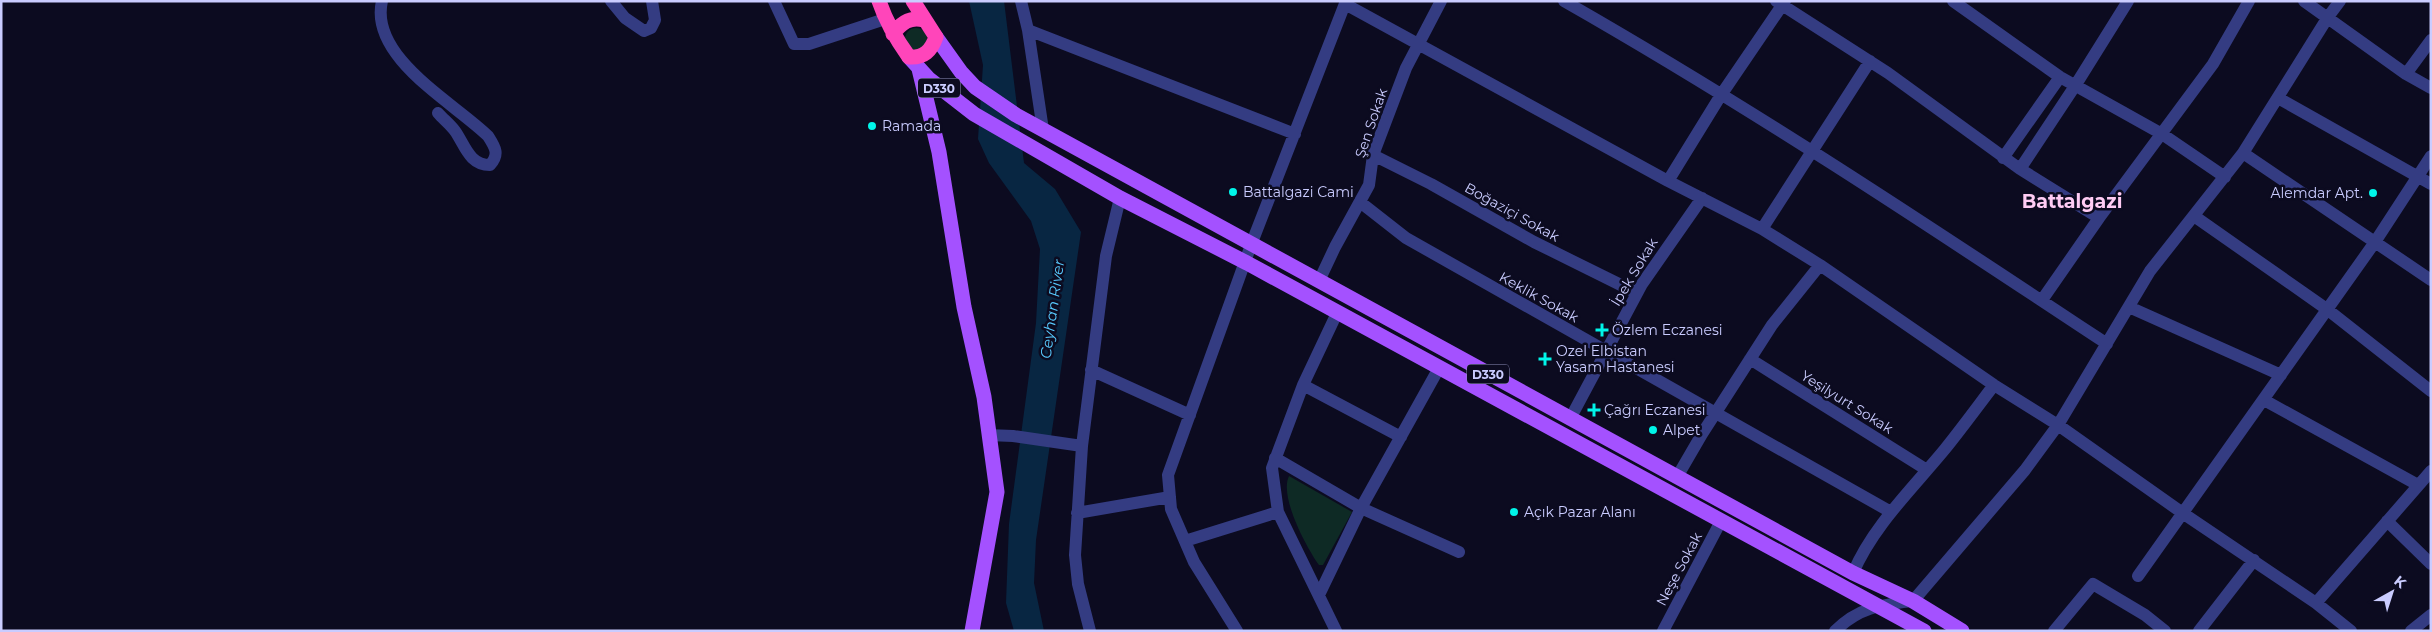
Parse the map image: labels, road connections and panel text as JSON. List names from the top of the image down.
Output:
{
  "streets": {
    "highway": ["D330"],
    "street": [
      "Şen Sokak",
      "Boğaziçi Sokak",
      "İpek Sokak",
      "Keklik Sokak",
      "Yeşilyurt Sokak",
      "Neşe Sokak"
    ]
  },
  "crossings": [
    ["D330", "Şen Sokak"],
    ["D330", "İpek Sokak"],
    ["D330", "Neşe Sokak"],
    ["Şen Sokak", "Boğaziçi Sokak"],
    ["Şen Sokak", "Keklik Sokak"],
    ["Boğaziçi Sokak", "İpek Sokak"],
    ["İpek Sokak", "Keklik Sokak"]
  ],
  "districts": ["Battalgazi"],
  "water": ["Ceyhan River"],
  "places": {
    "other": [
      "Ramada",
      "Battalgazi Cami",
      "Alemdar Apt.",
      "Alpet",
      "Açık Pazar Alanı"
    ],
    "health": ["Özlem Eczanesi", "Ozel Elbistan Yasam Hastanesi", "Çağrı Eczanesi"]
  },
  "north": "top right"
}
